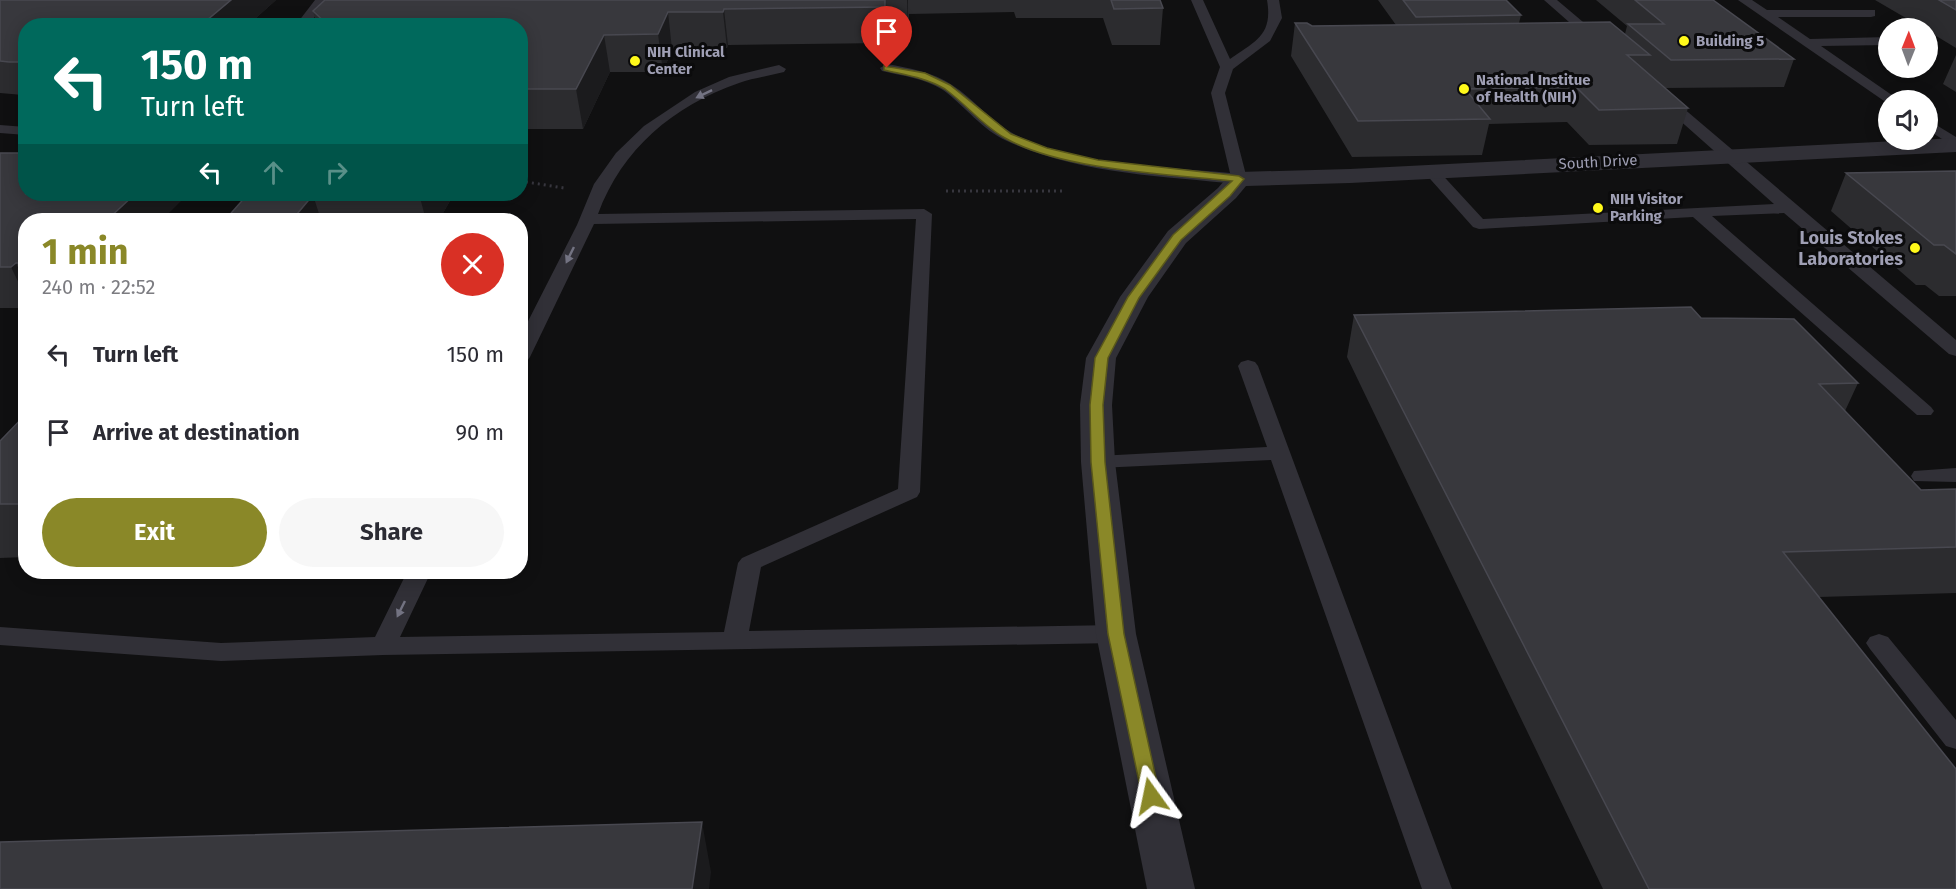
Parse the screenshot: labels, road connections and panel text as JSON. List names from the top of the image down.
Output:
{
  "streets": {
    "street": ["South Drive"]
  },
  "places": [
    "Building 5",
    "NIH Clinical Center",
    "National Institue of Health (NIH)",
    "NIH Visitor Parking",
    "Louis Stokes Laboratories"
  ],
  "north": "top",
  "page": {
    "turn": ["150 m", "Turn left"],
    "heading": ["1 min", "240 m · 22:52"],
    "list": [
      {
        "name": "Turn left",
        "value": "150 m"
      },
      {
        "name": "Arrive at destination",
        "value": "90 m"
      }
    ],
    "buttons": ["Exit", "Share"]
  }
}
